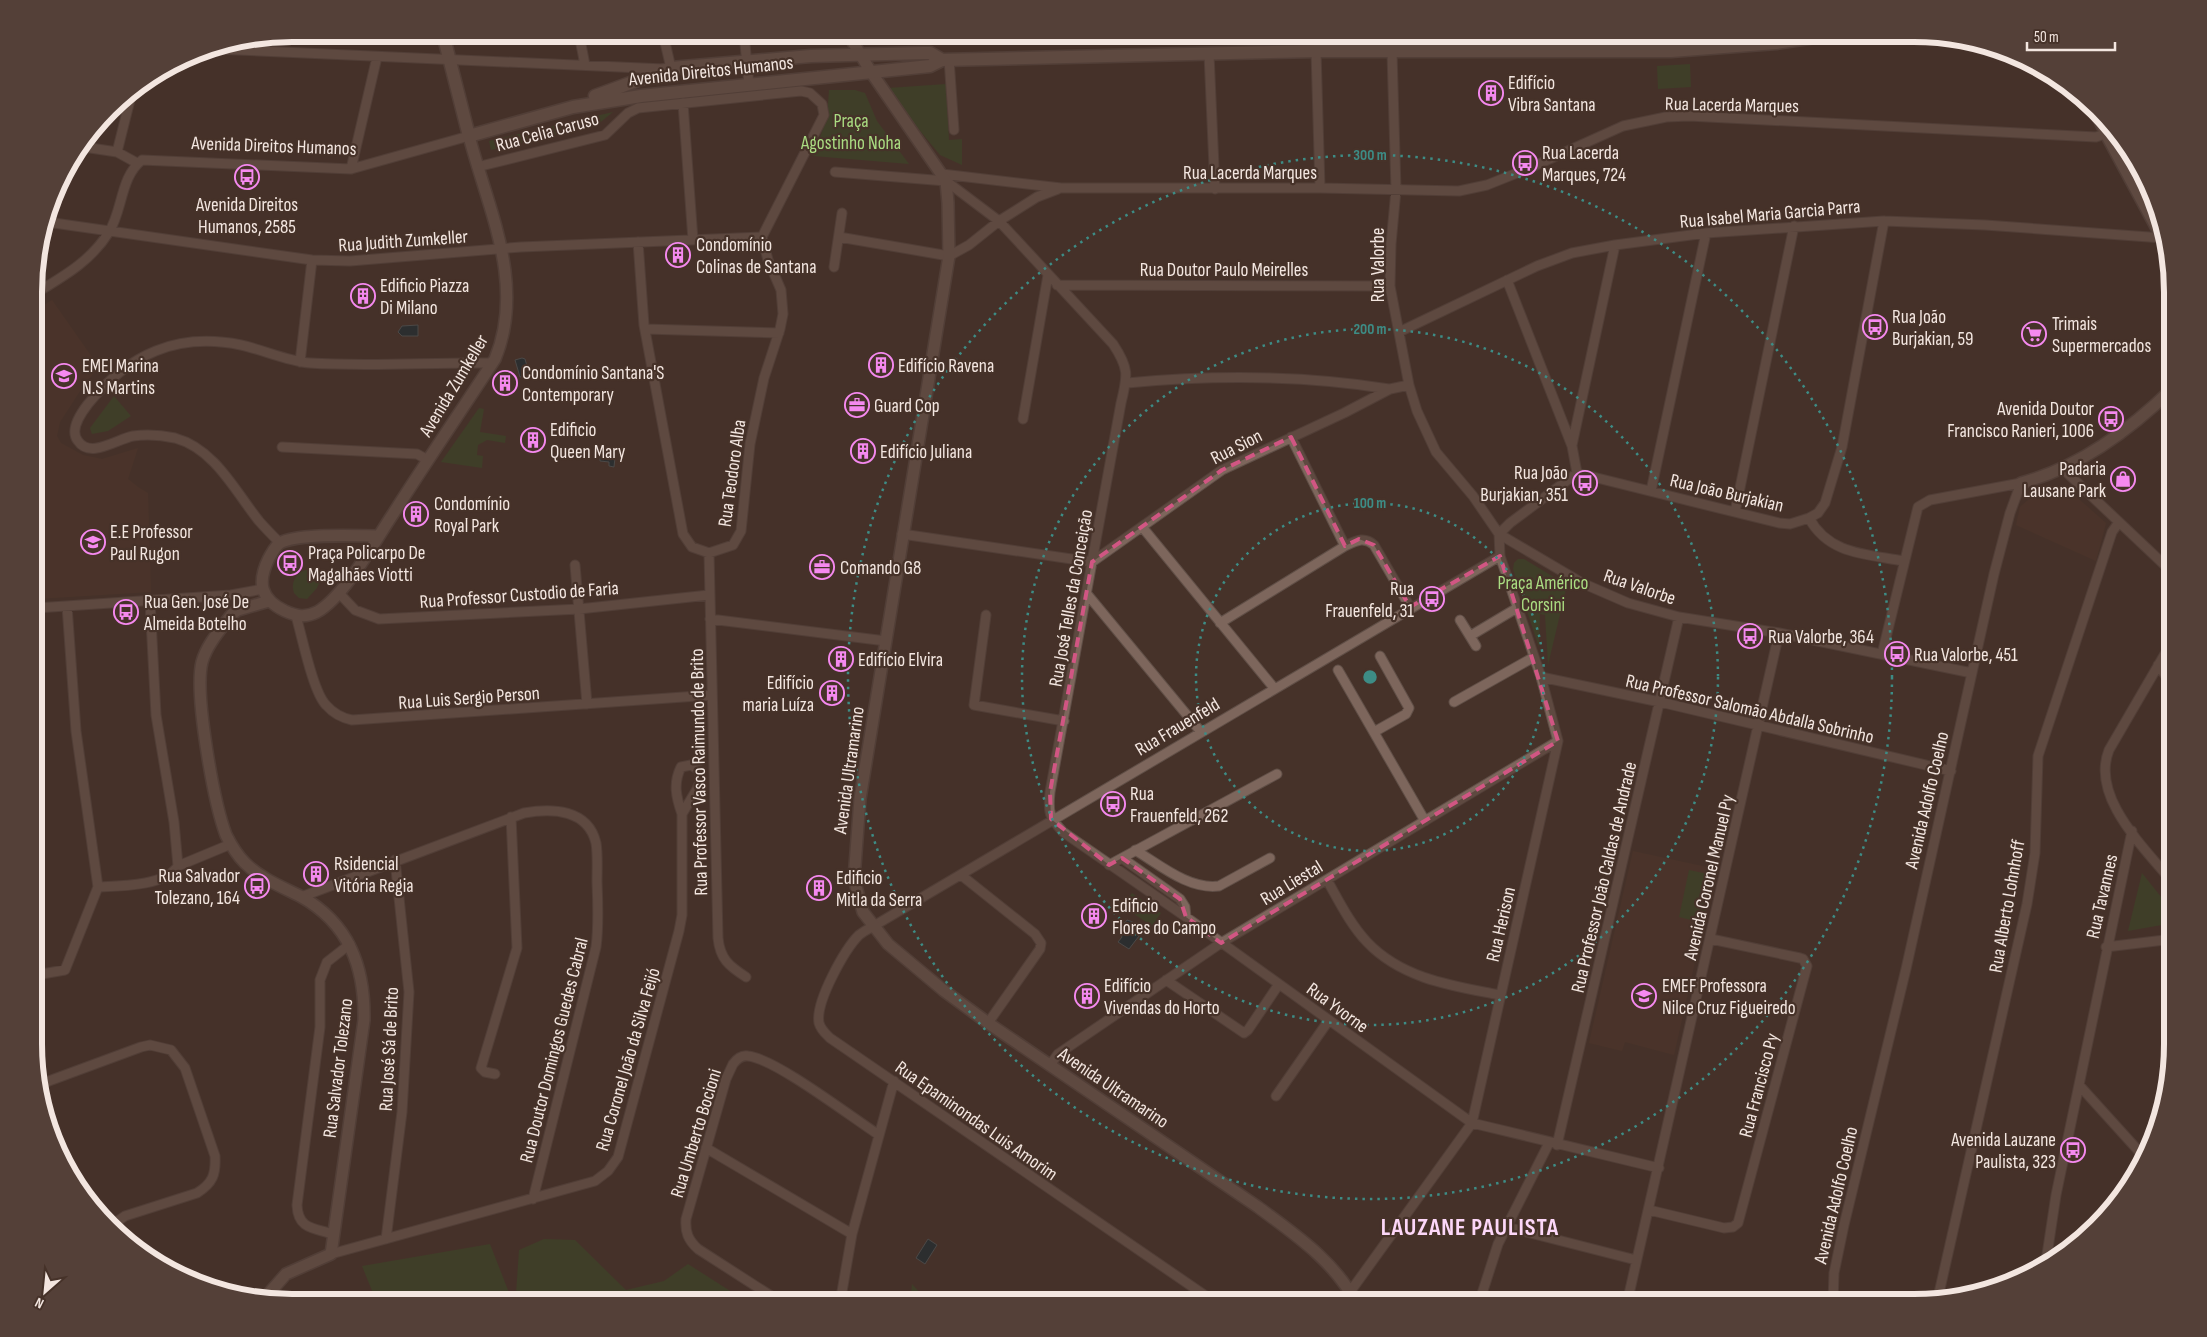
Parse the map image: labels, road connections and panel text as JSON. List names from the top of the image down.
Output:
{
  "streets": {
    "main road": ["Avenida Direitos Humanos", "Avenida Zumkeller"],
    "street": [
      "Rua Lacerda Marques",
      "Rua Celia Caruso",
      "Rua Isabel Maria Garcia Parra",
      "Rua Judith Zumkeller",
      "Rua Valorbe",
      "Rua Doutor Paulo Meirelles",
      "Rua Sion",
      "Rua Teodoro Alba",
      "Rua João Burjakian",
      "Rua Professor Custodio de Faria",
      "Rua José Telles da Conceição",
      "Rua Luis Sergio Person",
      "Rua Professor Salomão Abdalla Sobrinho",
      "Rua Frauenfeld",
      "Avenida Ultramarino",
      "Rua Professor Vasco Raimundo de Brito",
      "Avenida Adolfo Coelho",
      "Rua Professor João Caldas de Andrade",
      "Avenida Coronel Manuel Py",
      "Rua Liestal",
      "Rua Tavannes",
      "Rua Alberto Lohnhoff",
      "Rua Herison",
      "Rua Yvorne",
      "Rua José Sá de Brito",
      "Rua Doutor Domingos Guedes Cabral",
      "Rua Coronel João da Silva Feijó",
      "Rua Salvador Tolezano",
      "Rua Francisco Py",
      "Rua Epaminondas Luis Amorim",
      "Rua Umberto Bocioni"
    ]
  },
  "crossings": [
    ["Avenida Direitos Humanos", "Rua Valorbe"],
    ["Avenida Direitos Humanos", "Avenida Zumkeller"],
    ["Rua Lacerda Marques", "Rua Valorbe"],
    ["Rua Lacerda Marques", "Avenida Ultramarino"],
    ["Rua Celia Caruso", "Rua Judith Zumkeller"],
    ["Rua Celia Caruso", "Avenida Zumkeller"],
    ["Rua Celia Caruso", "Rua Teodoro Alba"],
    ["Rua Isabel Maria Garcia Parra", "Rua Valorbe"],
    ["Rua Judith Zumkeller", "Avenida Zumkeller"],
    ["Rua Judith Zumkeller", "Rua Teodoro Alba"],
    ["Rua Valorbe", "Rua Doutor Paulo Meirelles"],
    ["Rua Valorbe", "Rua Sion"],
    ["Rua Valorbe", "Avenida Adolfo Coelho"],
    ["Rua Valorbe", "Rua Professor João Caldas de Andrade"],
    ["Rua Valorbe", "Avenida Coronel Manuel Py"],
    ["Rua Valorbe", "Rua Herison"],
    ["Avenida Zumkeller", "Rua Professor Custodio de Faria"],
    ["Avenida Zumkeller", "Rua Luis Sergio Person"],
    ["Rua Sion", "Rua José Telles da Conceição"],
    ["Rua Teodoro Alba", "Rua Professor Vasco Raimundo de Brito"],
    ["Rua Professor Custodio de Faria", "Rua Professor Vasco Raimundo de Brito"],
    ["Rua José Telles da Conceição", "Rua Frauenfeld"],
    ["Rua José Telles da Conceição", "Rua Yvorne"],
    ["Rua Luis Sergio Person", "Rua Professor Vasco Raimundo de Brito"],
    ["Rua Professor Salomão Abdalla Sobrinho", "Avenida Adolfo Coelho"],
    ["Rua Professor Salomão Abdalla Sobrinho", "Rua Professor João Caldas de Andrade"],
    ["Rua Professor Salomão Abdalla Sobrinho", "Avenida Coronel Manuel Py"],
    ["Rua Professor Salomão Abdalla Sobrinho", "Rua Herison"],
    ["Rua Frauenfeld", "Avenida Ultramarino"],
    ["Rua Frauenfeld", "Rua Herison"],
    ["Rua Frauenfeld", "Rua Yvorne"],
    ["Rua Frauenfeld", "Rua Epaminondas Luis Amorim"],
    ["Avenida Ultramarino", "Rua Liestal"],
    ["Avenida Ultramarino", "Rua Herison"],
    ["Avenida Ultramarino", "Rua Epaminondas Luis Amorim"],
    ["Avenida Coronel Manuel Py", "Rua Francisco Py"],
    ["Rua Liestal", "Rua Herison"],
    ["Rua Liestal", "Rua Yvorne"],
    ["Rua Herison", "Rua Yvorne"],
    ["Rua José Sá de Brito", "Rua Doutor Domingos Guedes Cabral"],
    ["Rua José Sá de Brito", "Rua Coronel João da Silva Feijó"],
    ["Rua Doutor Domingos Guedes Cabral", "Rua Coronel João da Silva Feijó"],
    ["Rua Doutor Domingos Guedes Cabral", "Rua Salvador Tolezano"],
    ["Rua Coronel João da Silva Feijó", "Rua Salvador Tolezano"]
  ],
  "districts": ["LAUZANE PAULISTA"],
  "parks": ["Praça Agostinho Noha", "Praça Américo Corsini"],
  "places": {
    "building": [
      "Edifício Vibra Santana",
      "Condomínio Colinas de Santana",
      "Edificio Piazza Di Milano",
      "Edifício Ravena",
      "Condomínio Santana'S Contemporary",
      "Edificio Queen Mary",
      "Edifício Juliana",
      "Condomínio Royal Park",
      "Edifício Elvira",
      "Edifício maria Luíza",
      "Rsidencial Vitória Regia",
      "Edificio Mitla da Serra",
      "Edificio Flores do Campo",
      "Edifício Vivendas do Horto"
    ],
    "bus stop": [
      "Rua Lacerda Marques, 724",
      "Avenida Direitos Humanos, 2585",
      "Rua João Burjakian, 59",
      "Avenida Doutor Francisco Ranieri, 1006",
      "Rua João Burjakian, 351",
      "Praça Policarpo De Magalhães Viotti",
      "Rua Frauenfeld, 31",
      "Rua Gen. José De Almeida Botelho",
      "Rua Valorbe, 364",
      "Rua Valorbe, 451",
      "Rua Frauenfeld, 262",
      "Rua Salvador Tolezano, 164",
      "Avenida Lauzane Paulista, 323"
    ],
    "supermarket": ["Trimais Supermercados"],
    "school or university": ["EMEI Marina N.S Martins", "E.E Professor Paul Rugon", "EMEF Professora Nilce Cruz Figueiredo"],
    "office": ["Guard Cop", "Comando G8"],
    "shop": ["Padaria Lausane Park"]
  },
  "scale_bar": "50 m",
  "north": "bottom left",
  "rings": ["300 m", "200 m", "100 m"]
}
